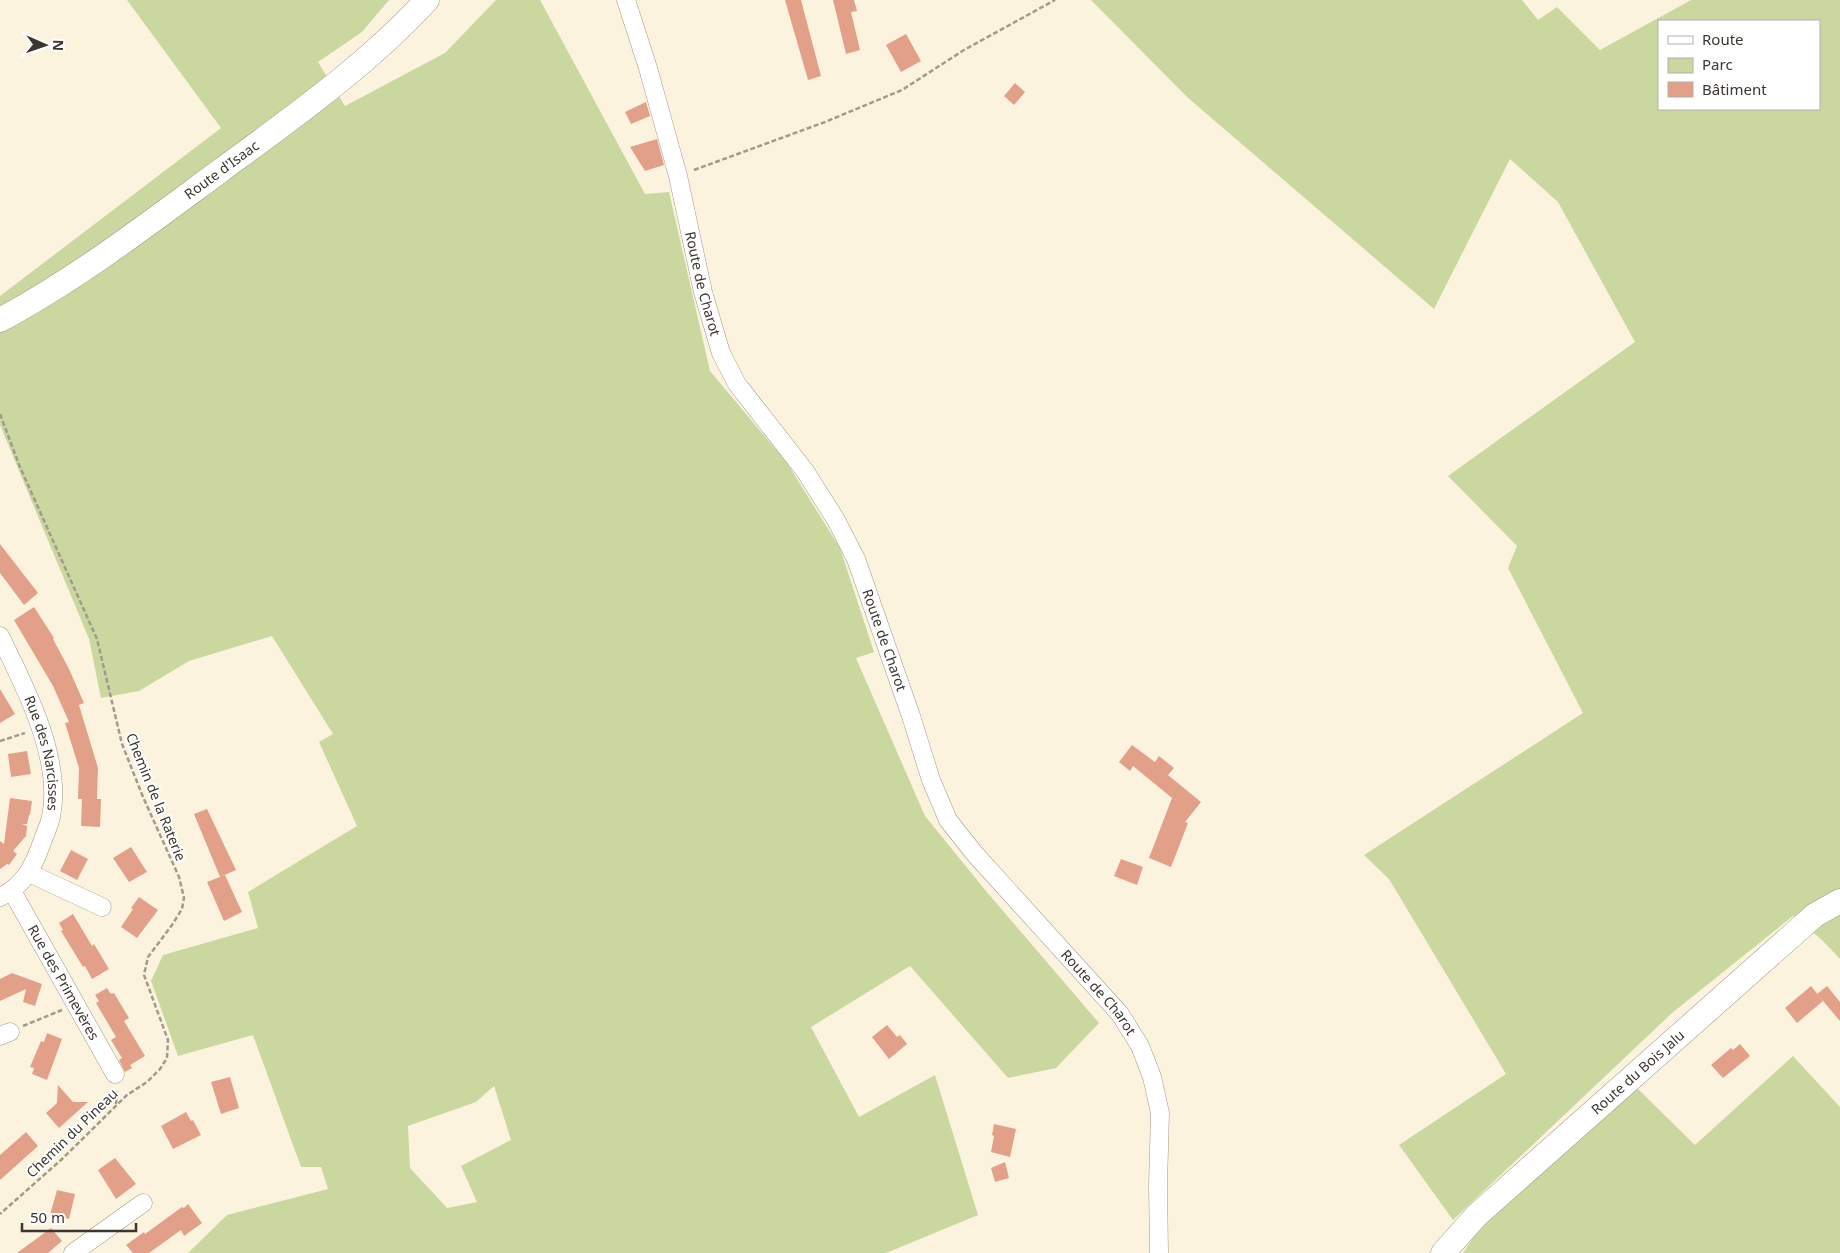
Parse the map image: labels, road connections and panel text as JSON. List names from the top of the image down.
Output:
{
  "streets": {
    "street": [
      "Route d'Isaac",
      "Route de Charot",
      "Rue des Narcisses",
      "Rue des Primevères",
      "Route du Bois Jalu"
    ],
    "path": ["Chemin de la Raterie", "Chemin du Pineau"]
  },
  "crossings": [
    ["Rue des Narcisses", "Rue des Primevères"],
    ["Chemin de la Raterie", "Chemin du Pineau"]
  ],
  "legend": ["Route", "Parc", "Bâtiment"],
  "scale_bar": "50 m",
  "north": "right"
}
